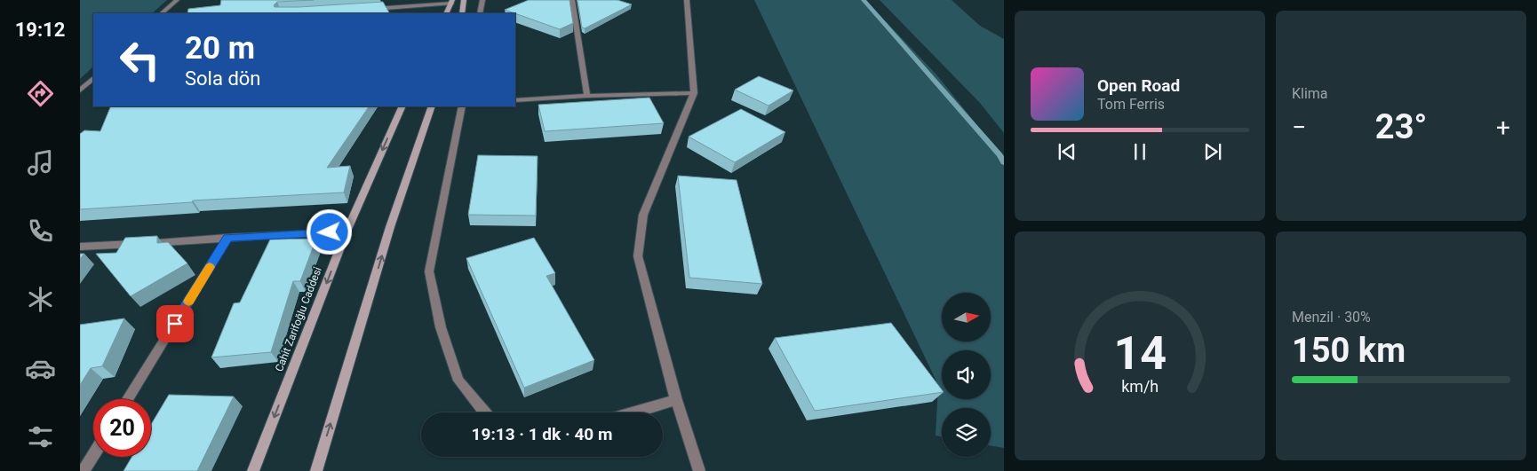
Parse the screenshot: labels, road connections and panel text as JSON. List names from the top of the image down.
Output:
{
  "streets": {
    "main road": ["Cahit Zarifoğlu Caddesi"]
  },
  "north": "right",
  "page": {
    "tabs": "19:12",
    "tile": [
      "Klima",
      ["Menzil · 30%", "150 km"]
    ],
    "turn": ["20 m", "Sola dön"],
    "song": ["Open Road", "Tom Ferris"],
    "heat": ["−", "23°", "+"],
    "limit": "20",
    "trip": "19:13 · 1 dk · 40 m",
    "gauge": ["14", "km/h"]
  }
}
